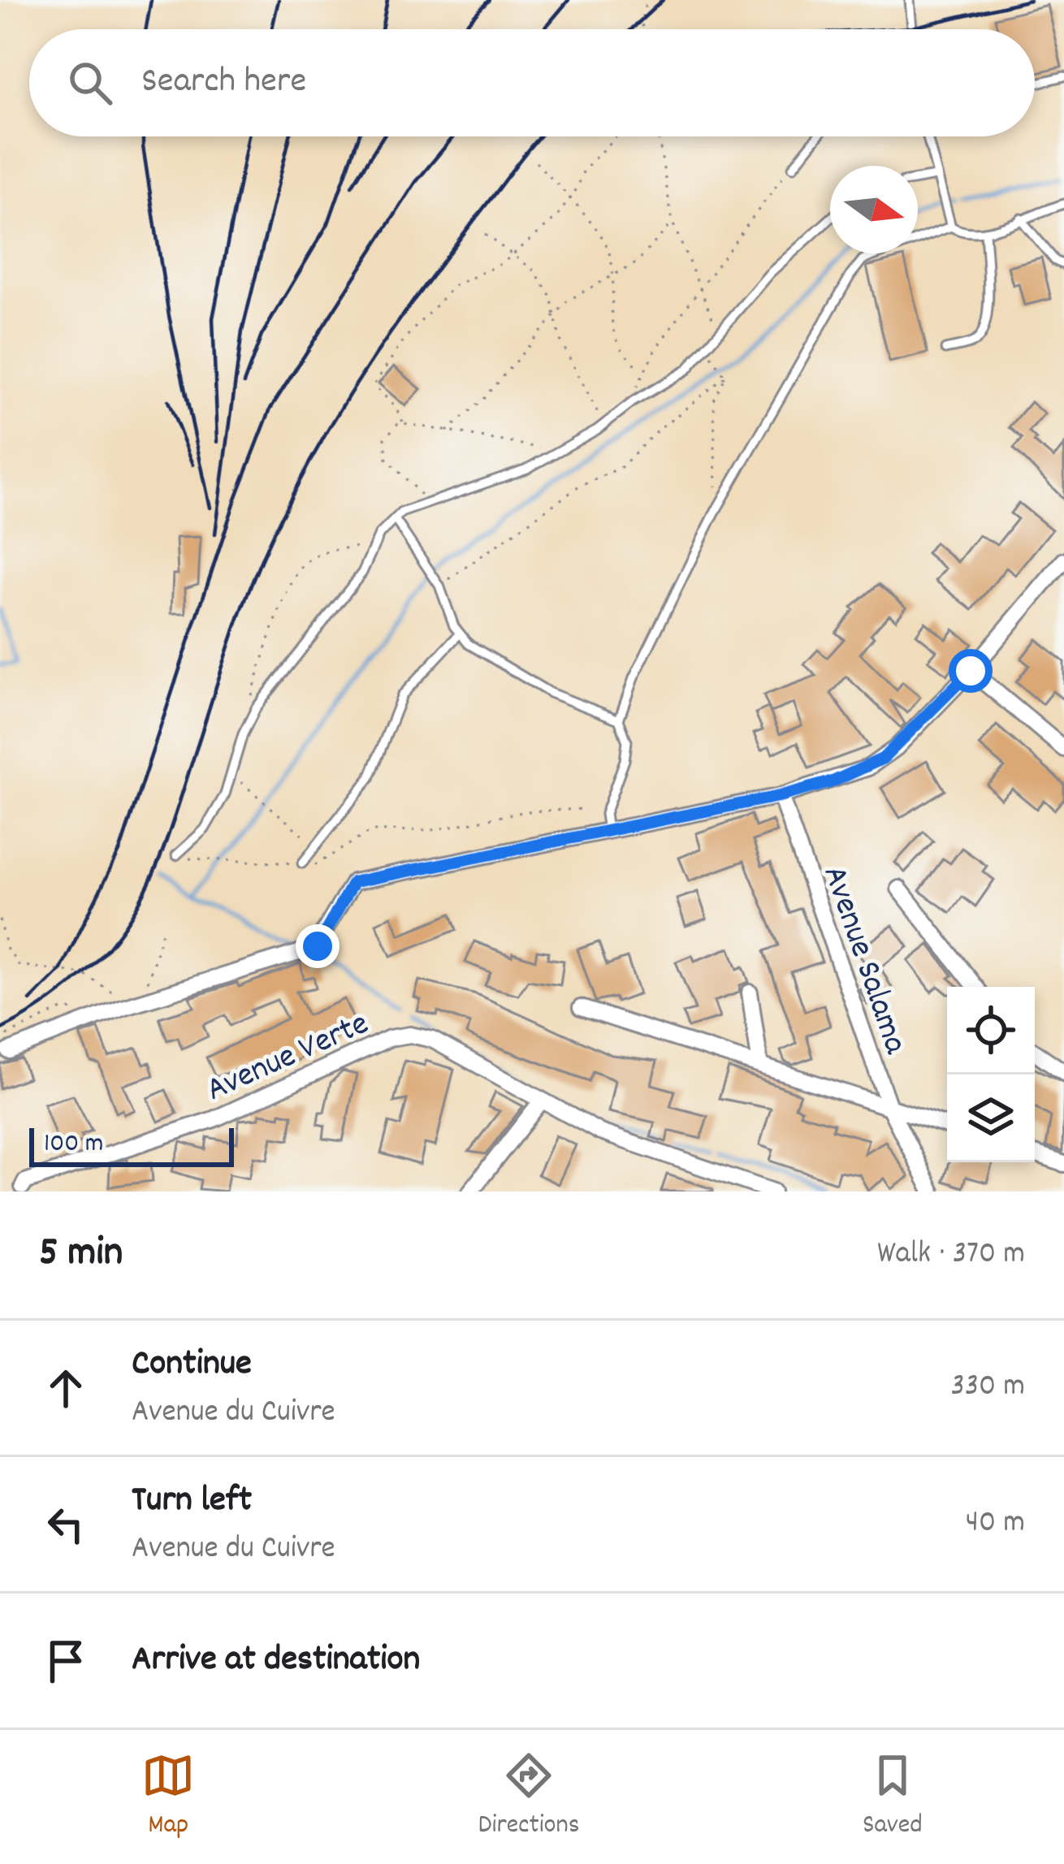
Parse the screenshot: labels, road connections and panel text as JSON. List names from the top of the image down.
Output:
{
  "streets": {
    "street": ["Avenue Salama", "Avenue Verte"]
  },
  "scale_bar": "100 m",
  "north": "right",
  "page": {
    "search": "Search here",
    "scale": "100 m",
    "heading": ["5 min", "Walk · 370 m"],
    "list": [
      ["Continue", "Avenue du Cuivre", "330 m"],
      ["Turn left", "Avenue du Cuivre", "40 m"],
      "Arrive at destination"
    ],
    "nav": ["Map", "Directions", "Saved"]
  }
}
